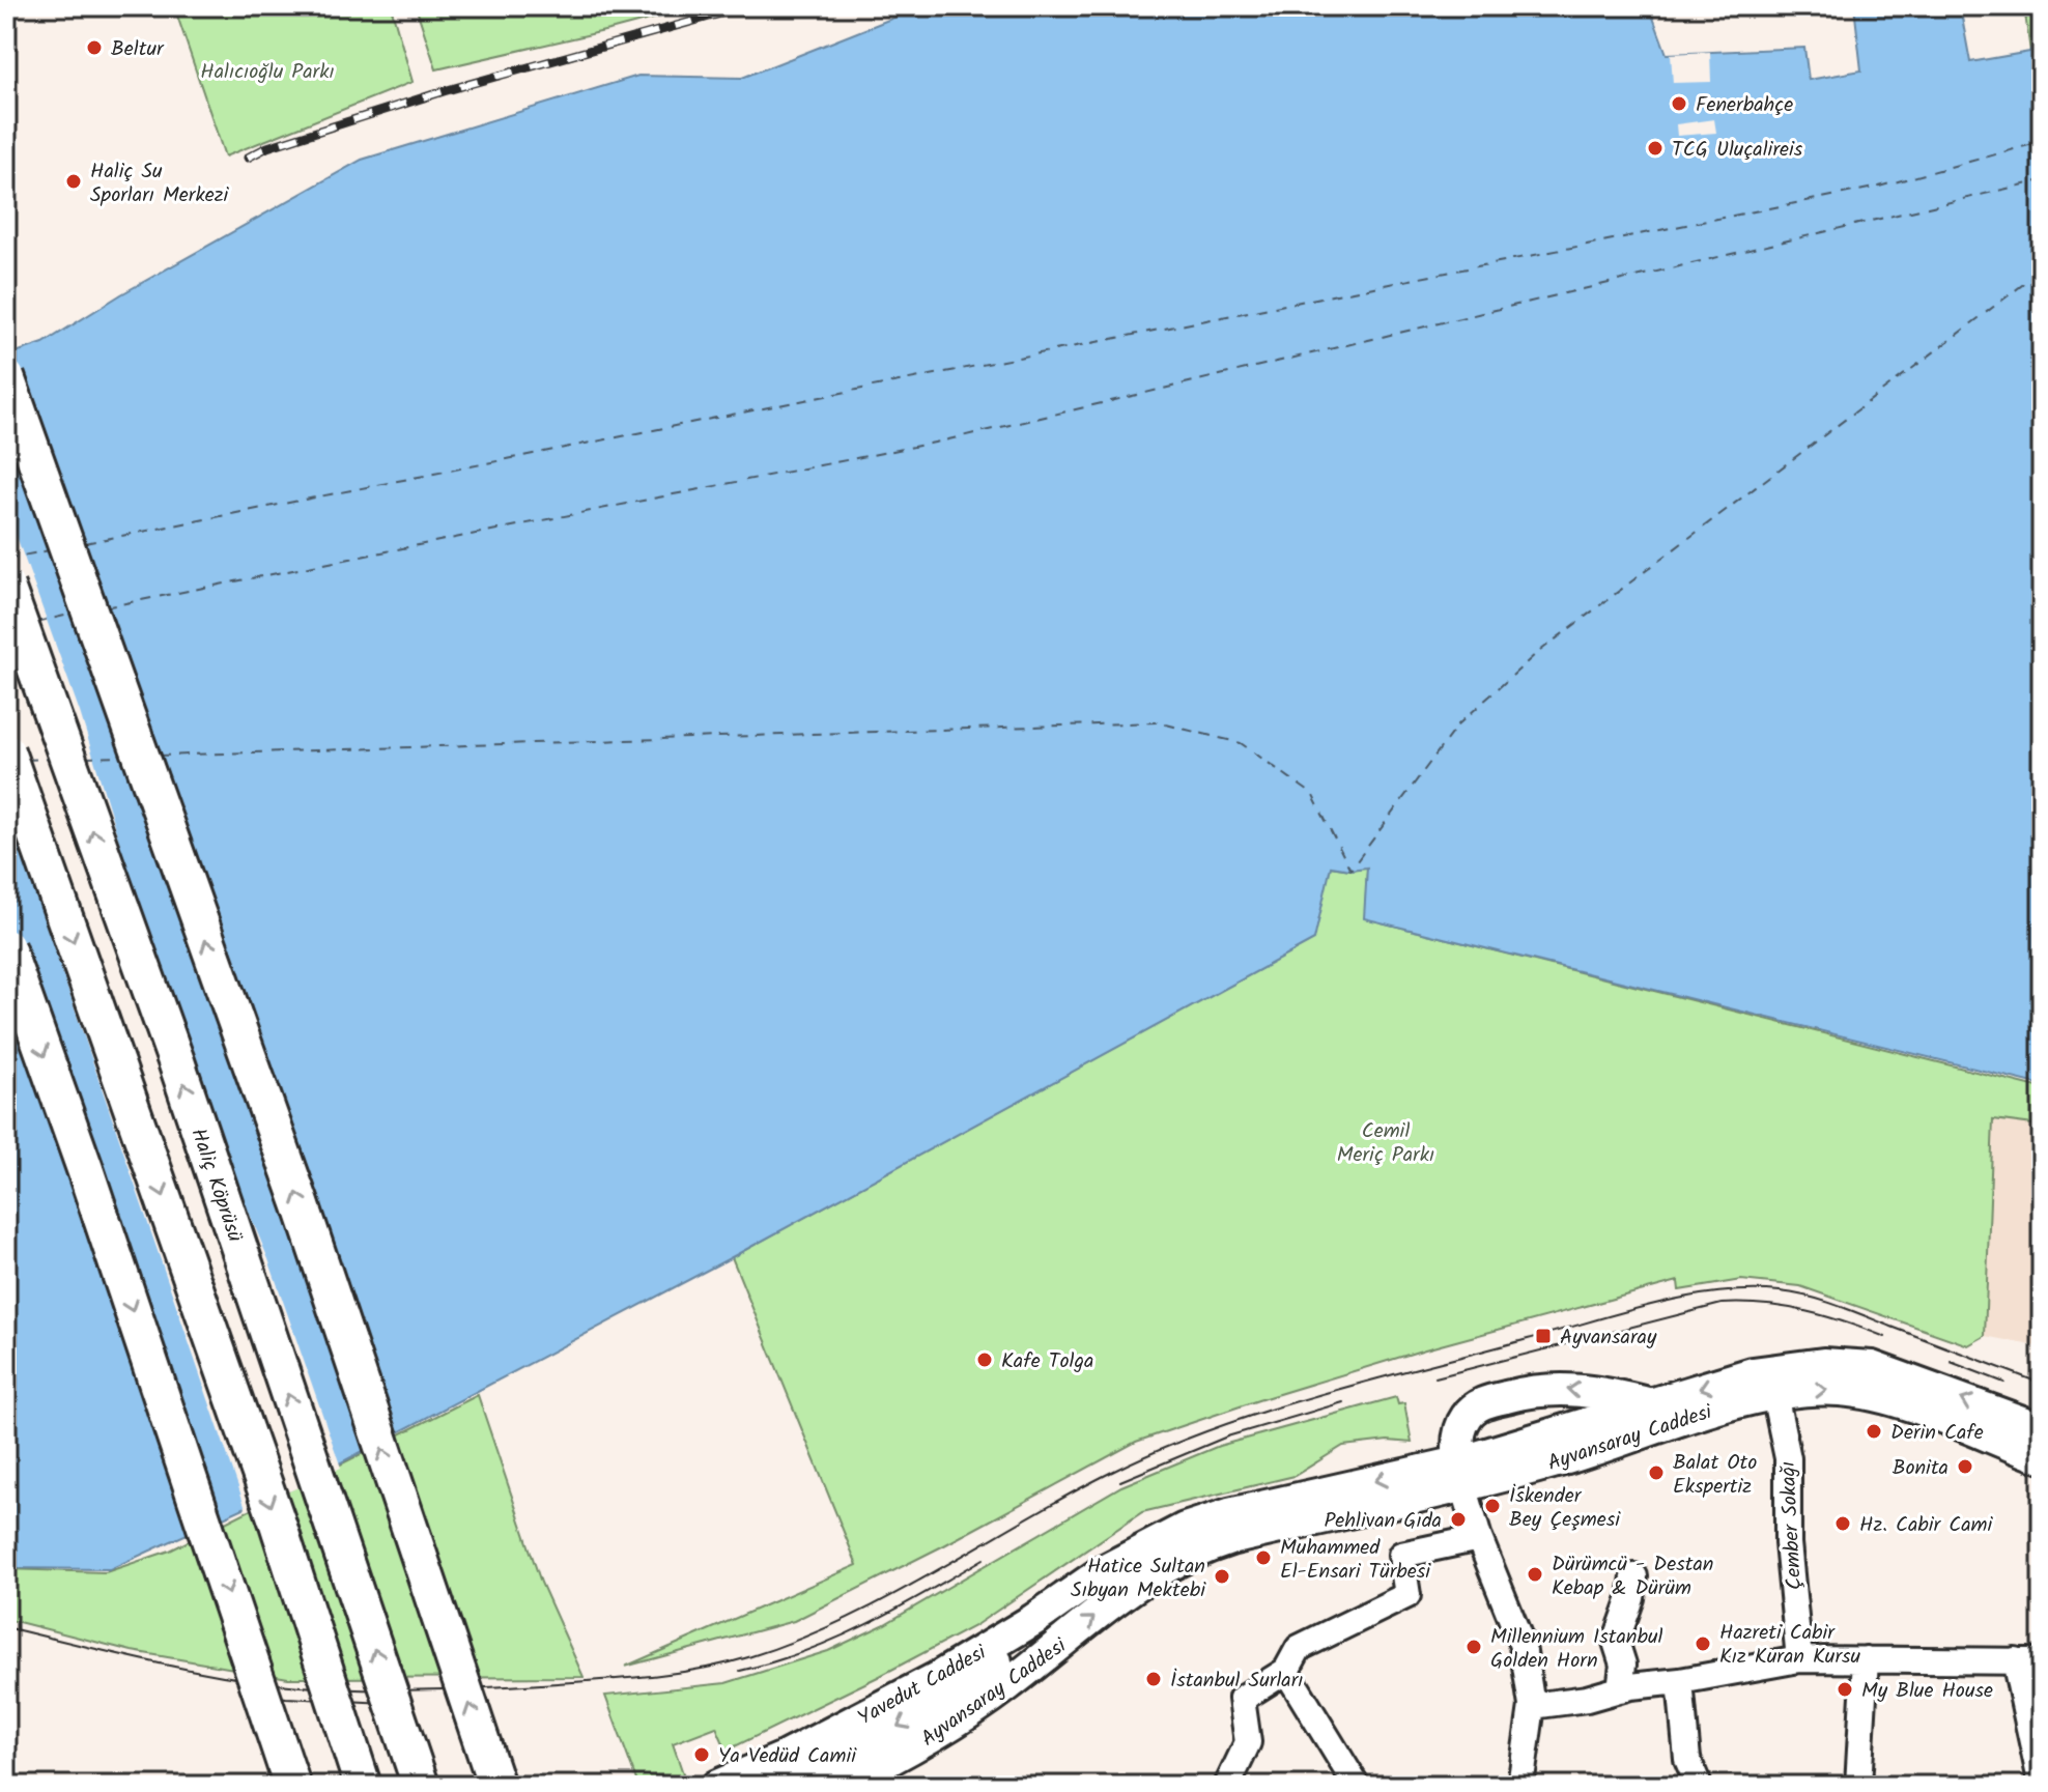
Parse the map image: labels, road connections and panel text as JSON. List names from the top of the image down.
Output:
{
  "streets": {
    "highway": ["Haliç Köprüsü"],
    "main road": ["Ayvansaray Caddesi", "Yavedut Caddesi"],
    "street": ["Çember Sokağı"]
  },
  "crossings": [
    ["Ayvansaray Caddesi", "Çember Sokağı"],
    ["Ayvansaray Caddesi", "Yavedut Caddesi"]
  ],
  "parks": ["Halıcıoğlu Parkı", "Cemil Meriç Parkı"],
  "places": {
    "other": [
      "Beltur",
      "Fenerbahçe",
      "TCG Uluçalireis",
      "Haliç Su Sporları Merkezi",
      "Kafe Tolga",
      "Derin Cafe",
      "Bonita",
      "Balat Oto Ekspertiz",
      "İskender Bey Çeşmesi",
      "Pehlivan Gıda",
      "Hz. Cabir Cami",
      "Muhammed El-Ensari Türbesi",
      "Dürümcü - Destan Kebap & Dürüm",
      "Hatice Sultan Sıbyan Mektebi",
      "Hazreti Cabir Kız Kuran Kursu",
      "Millennium Istanbul Golden Horn",
      "İstanbul Surları",
      "My Blue House",
      "Ya Vedüd Camii"
    ],
    "transit": ["Ayvansaray"]
  }
}
